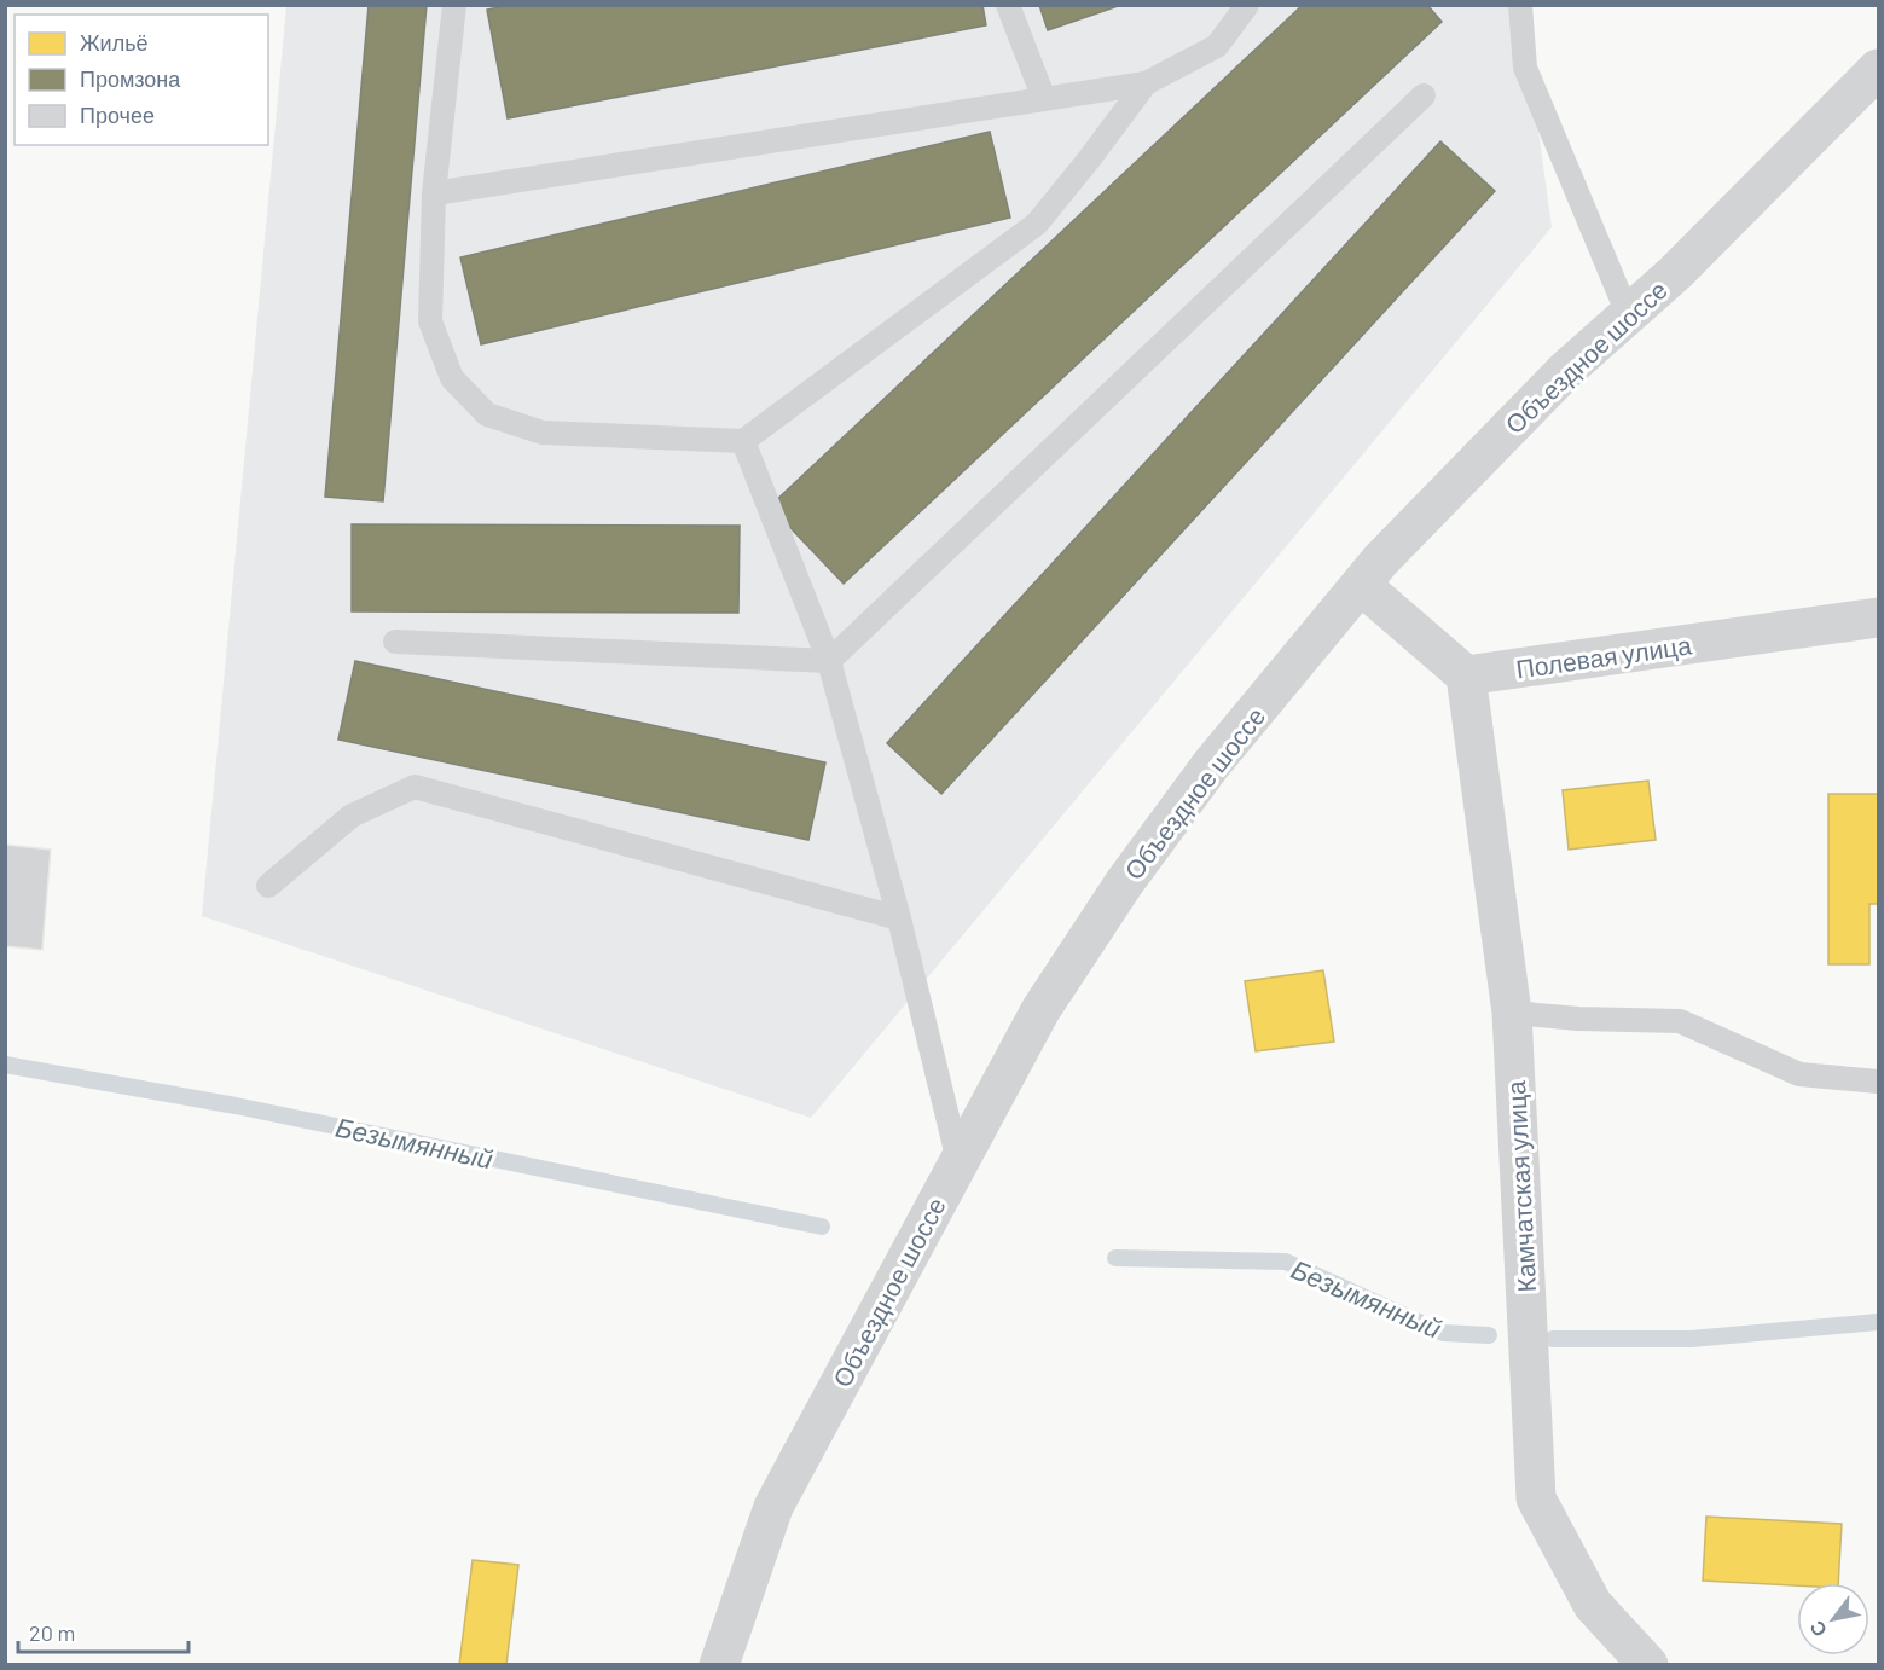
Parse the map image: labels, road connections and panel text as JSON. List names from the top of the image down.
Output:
{
  "streets": {
    "street": ["Объездное шоссе", "Полевая улица", "Камчатская улица"]
  },
  "crossings": [
    ["Полевая улица", "Камчатская улица"]
  ],
  "water": ["Безымянный"],
  "legend": ["Жильё", "Промзона", "Прочее"],
  "scale_bar": "20 m",
  "north": "bottom left"
}
